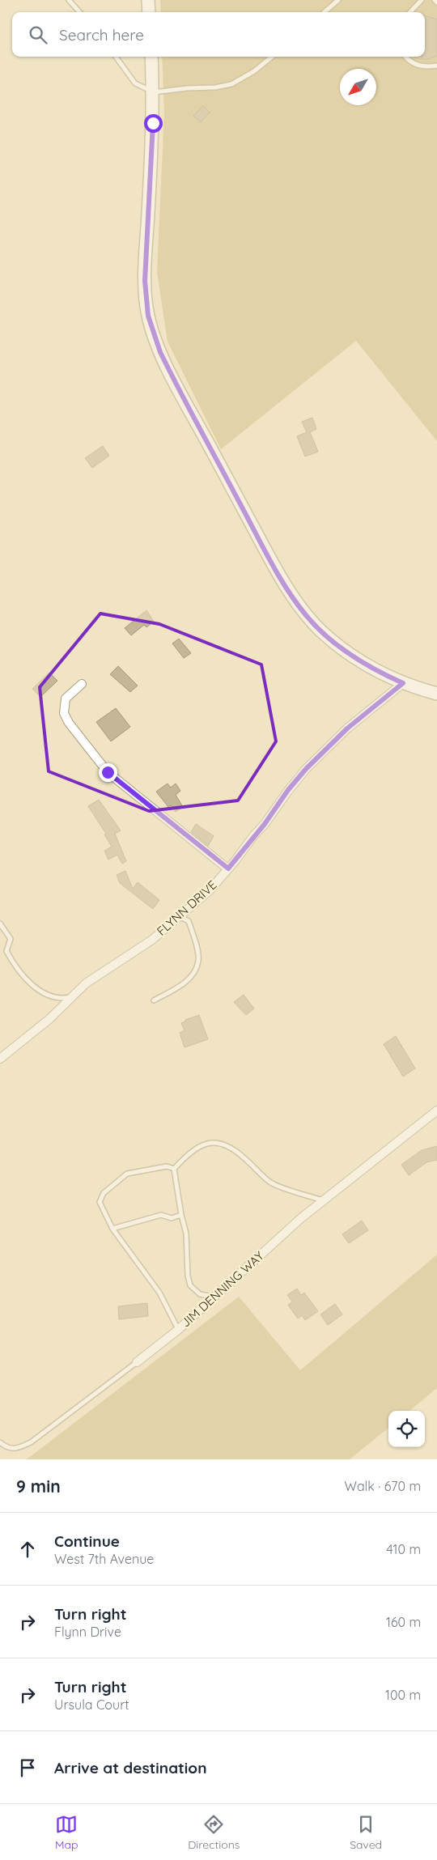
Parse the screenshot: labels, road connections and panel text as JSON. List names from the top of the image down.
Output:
{
  "streets": {
    "street": ["FLYNN DRIVE", "JIM DENNING WAY"]
  },
  "north": "bottom left",
  "page": {
    "search": "Search here",
    "heading": ["9 min", "Walk · 670 m"],
    "list": [
      ["Continue", "West 7th Avenue", "410 m"],
      ["Turn right", "Flynn Drive", "160 m"],
      ["Turn right", "Ursula Court", "100 m"],
      "Arrive at destination"
    ],
    "nav": ["Map", "Directions", "Saved"]
  }
}
